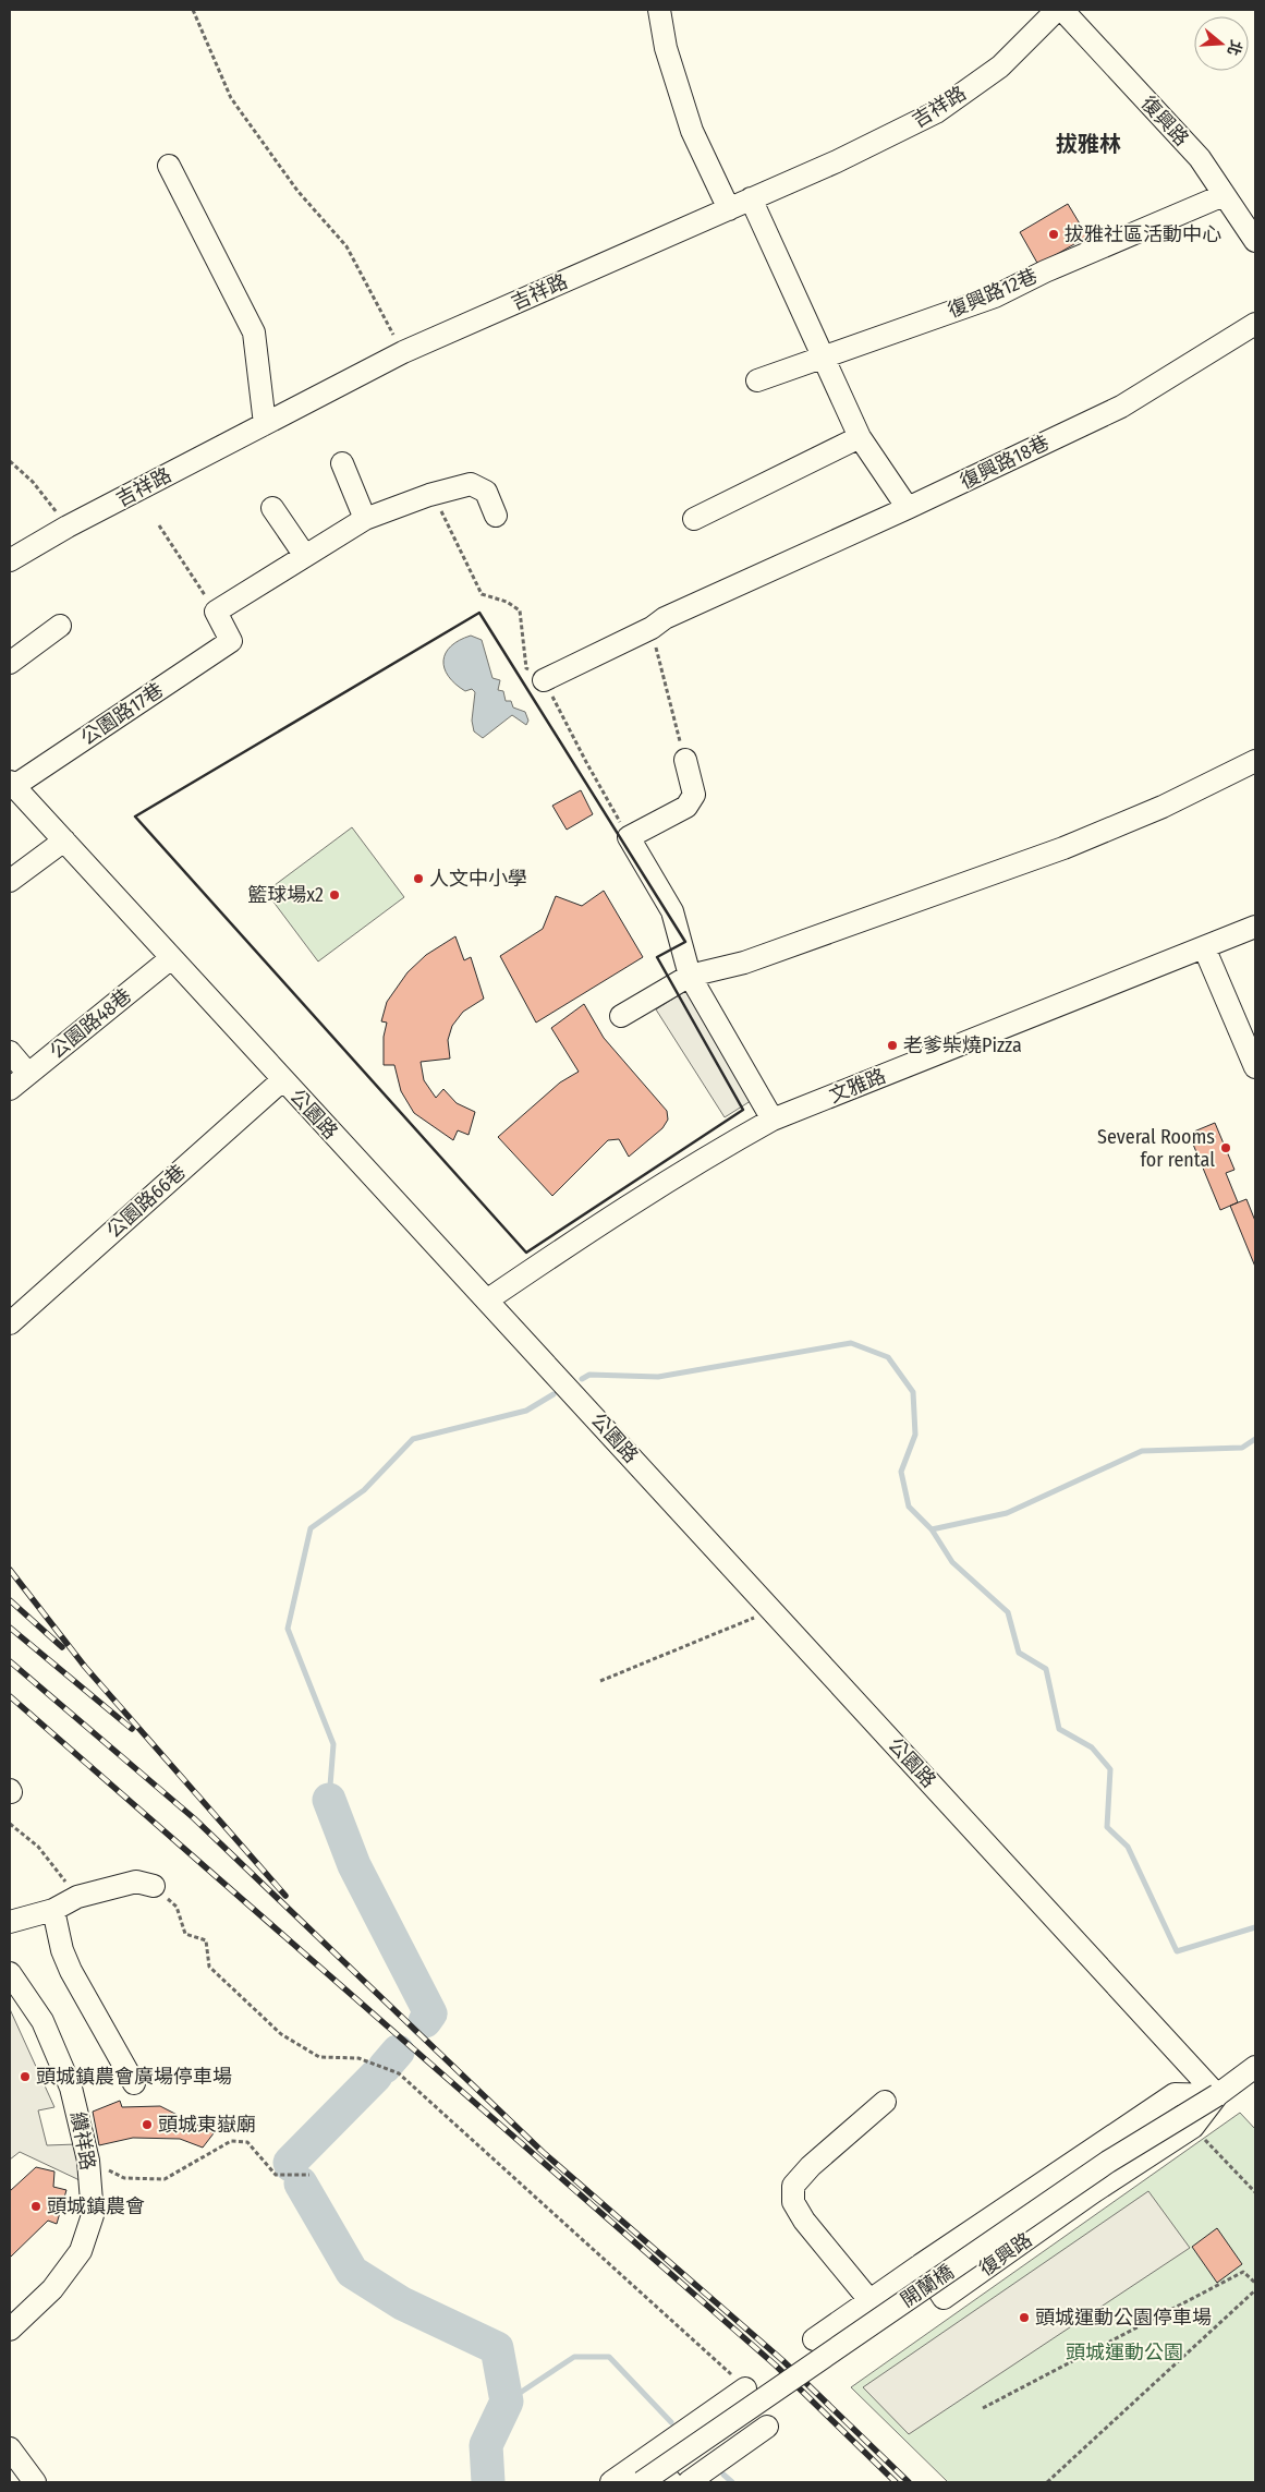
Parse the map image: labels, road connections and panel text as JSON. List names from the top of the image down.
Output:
{
  "streets": {
    "street": [
      "吉祥路",
      "復興路",
      "復興路12巷",
      "復興路18巷",
      "公園路17巷",
      "公園路48巷",
      "文雅路",
      "公園路",
      "公園路66巷",
      "纘祥路",
      "開蘭橋"
    ]
  },
  "crossings": [
    ["復興路", "復興路12巷"],
    ["復興路", "公園路"],
    ["復興路", "開蘭橋"],
    ["公園路17巷", "公園路"],
    ["公園路48巷", "公園路"],
    ["文雅路", "公園路"],
    ["公園路", "公園路66巷"],
    ["公園路", "開蘭橋"]
  ],
  "districts": ["拔雅林"],
  "parks": ["頭城運動公園"],
  "places": [
    "拔雅社區活動中心",
    "人文中小學",
    "籃球場x2",
    "老爹柴燒Pizza",
    "Several Rooms for rental",
    "頭城鎮農會廣場停車場",
    "頭城東嶽廟",
    "頭城鎮農會",
    "頭城運動公園停車場"
  ],
  "north": "right"
}
